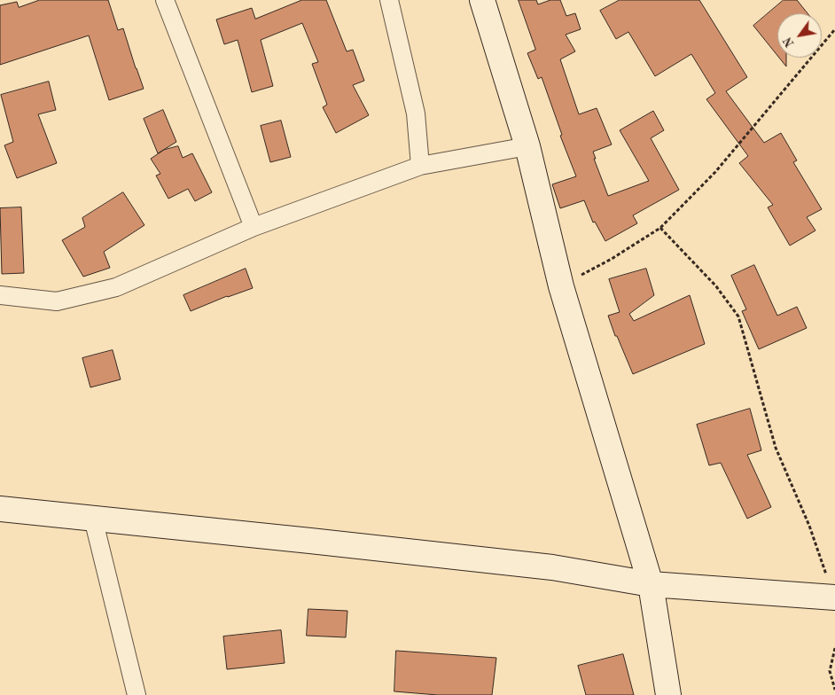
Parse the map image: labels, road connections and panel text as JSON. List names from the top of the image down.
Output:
{
  "north": "bottom left"
}
